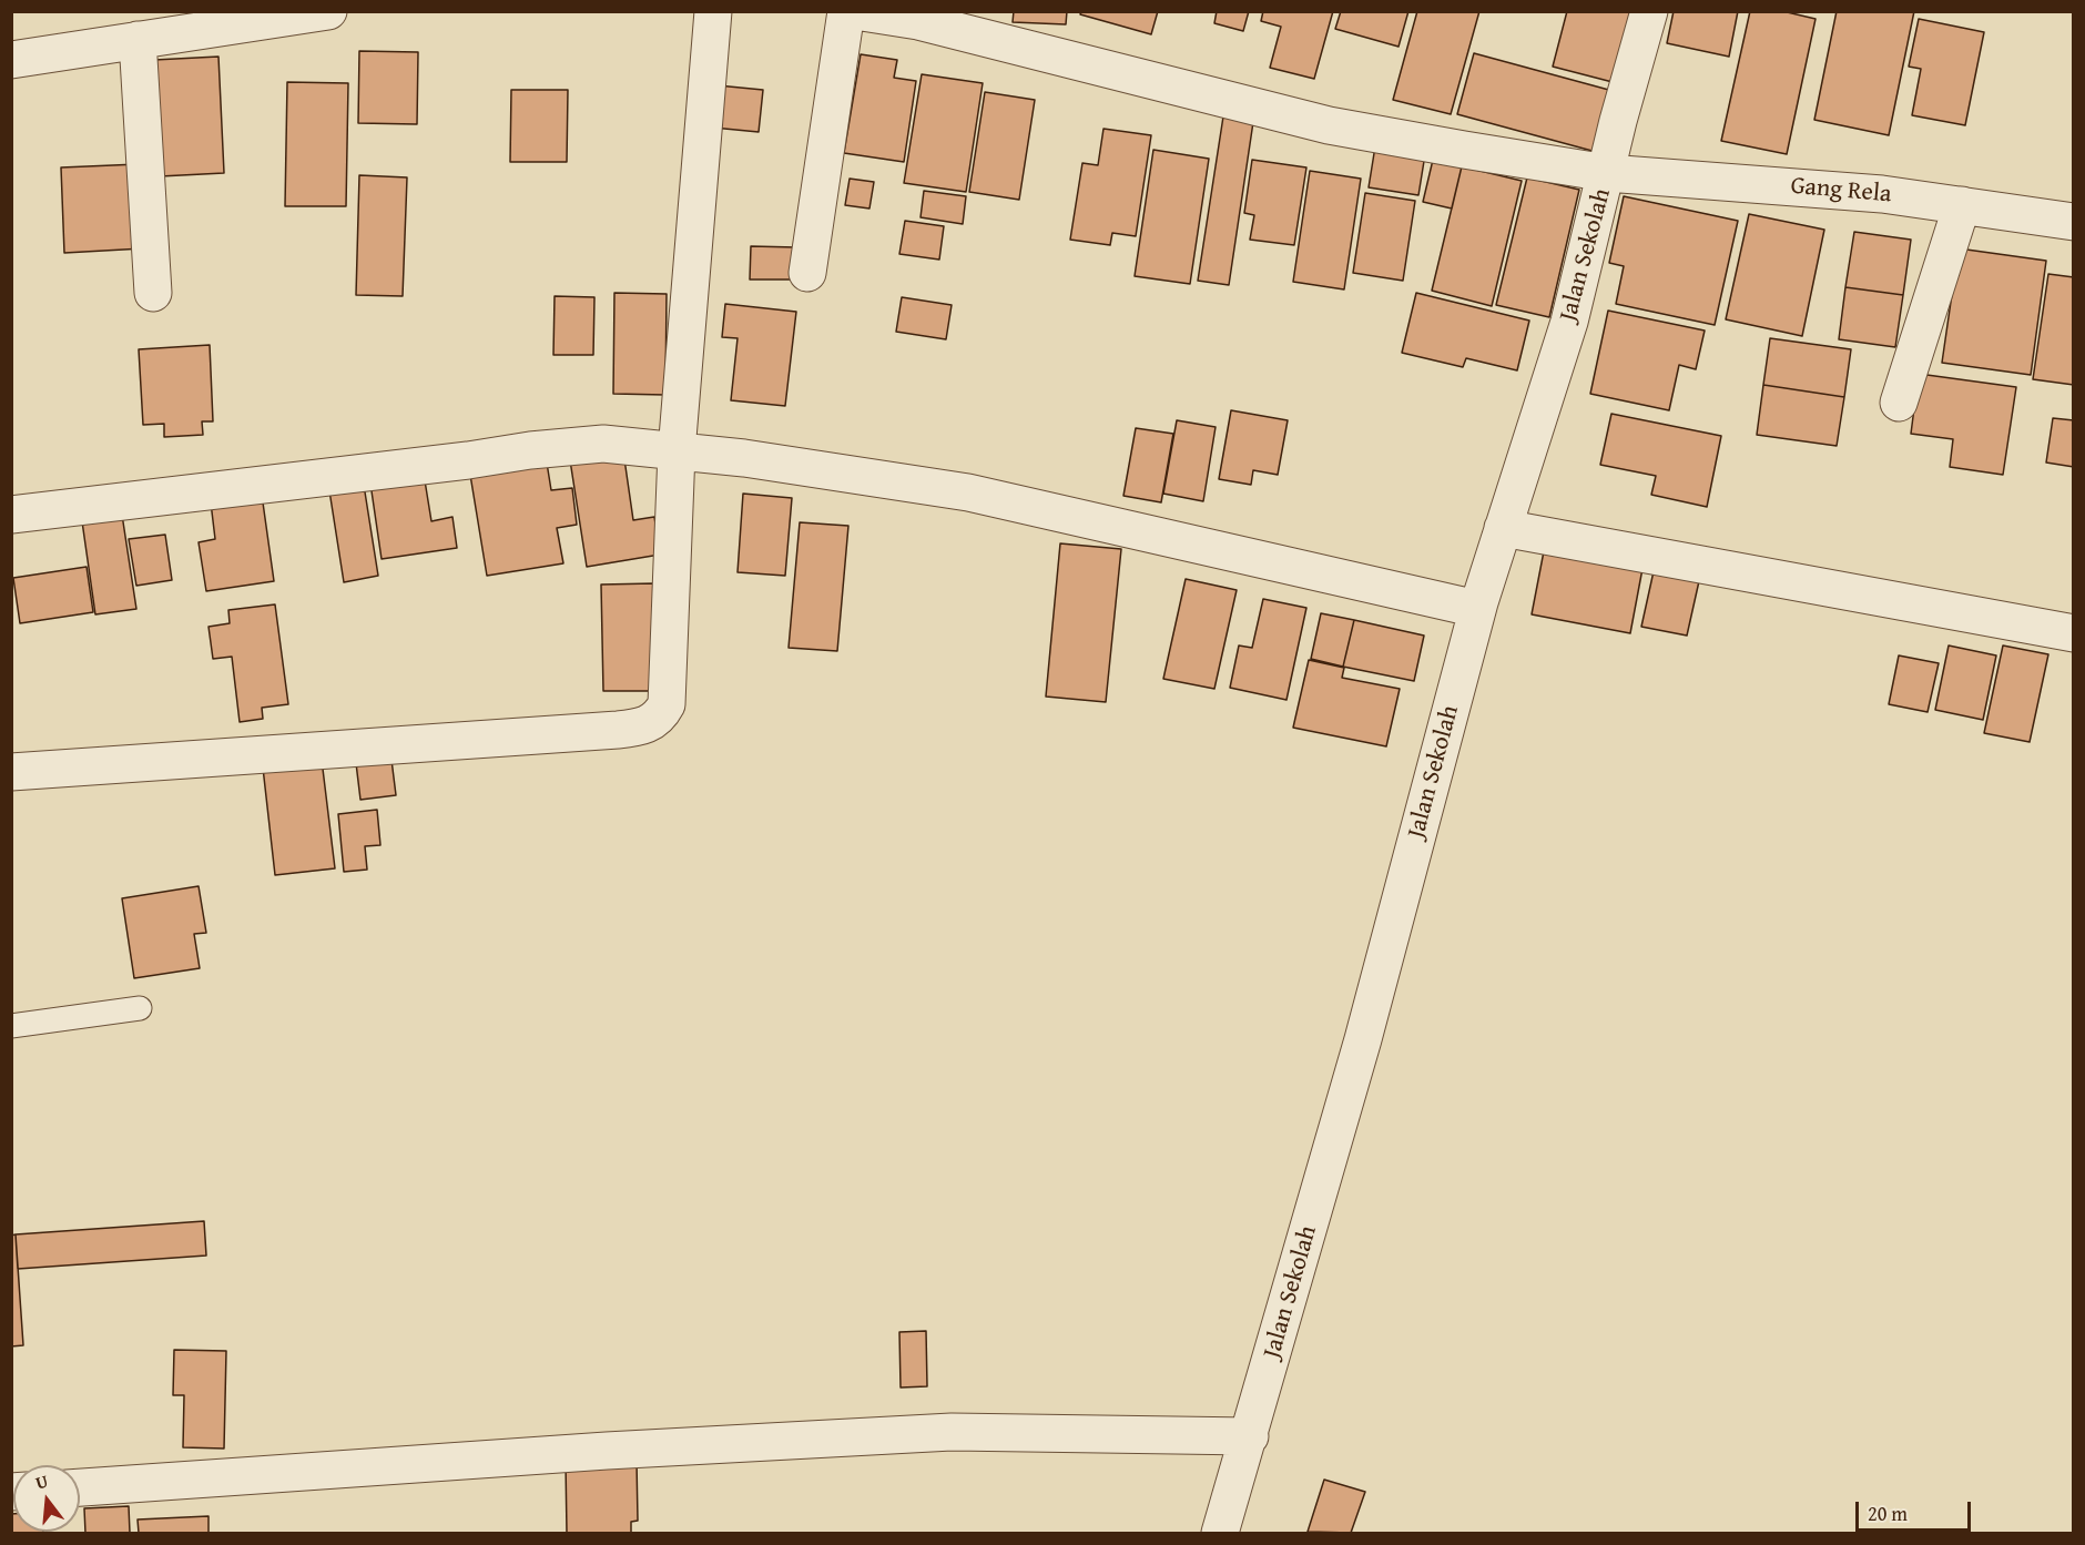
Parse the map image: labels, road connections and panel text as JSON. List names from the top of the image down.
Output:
{
  "streets": {
    "street": ["Gang Rela", "Jalan Sekolah"]
  },
  "crossings": [
    ["Gang Rela", "Jalan Sekolah"]
  ],
  "scale_bar": "20 m",
  "north": "top"
}
